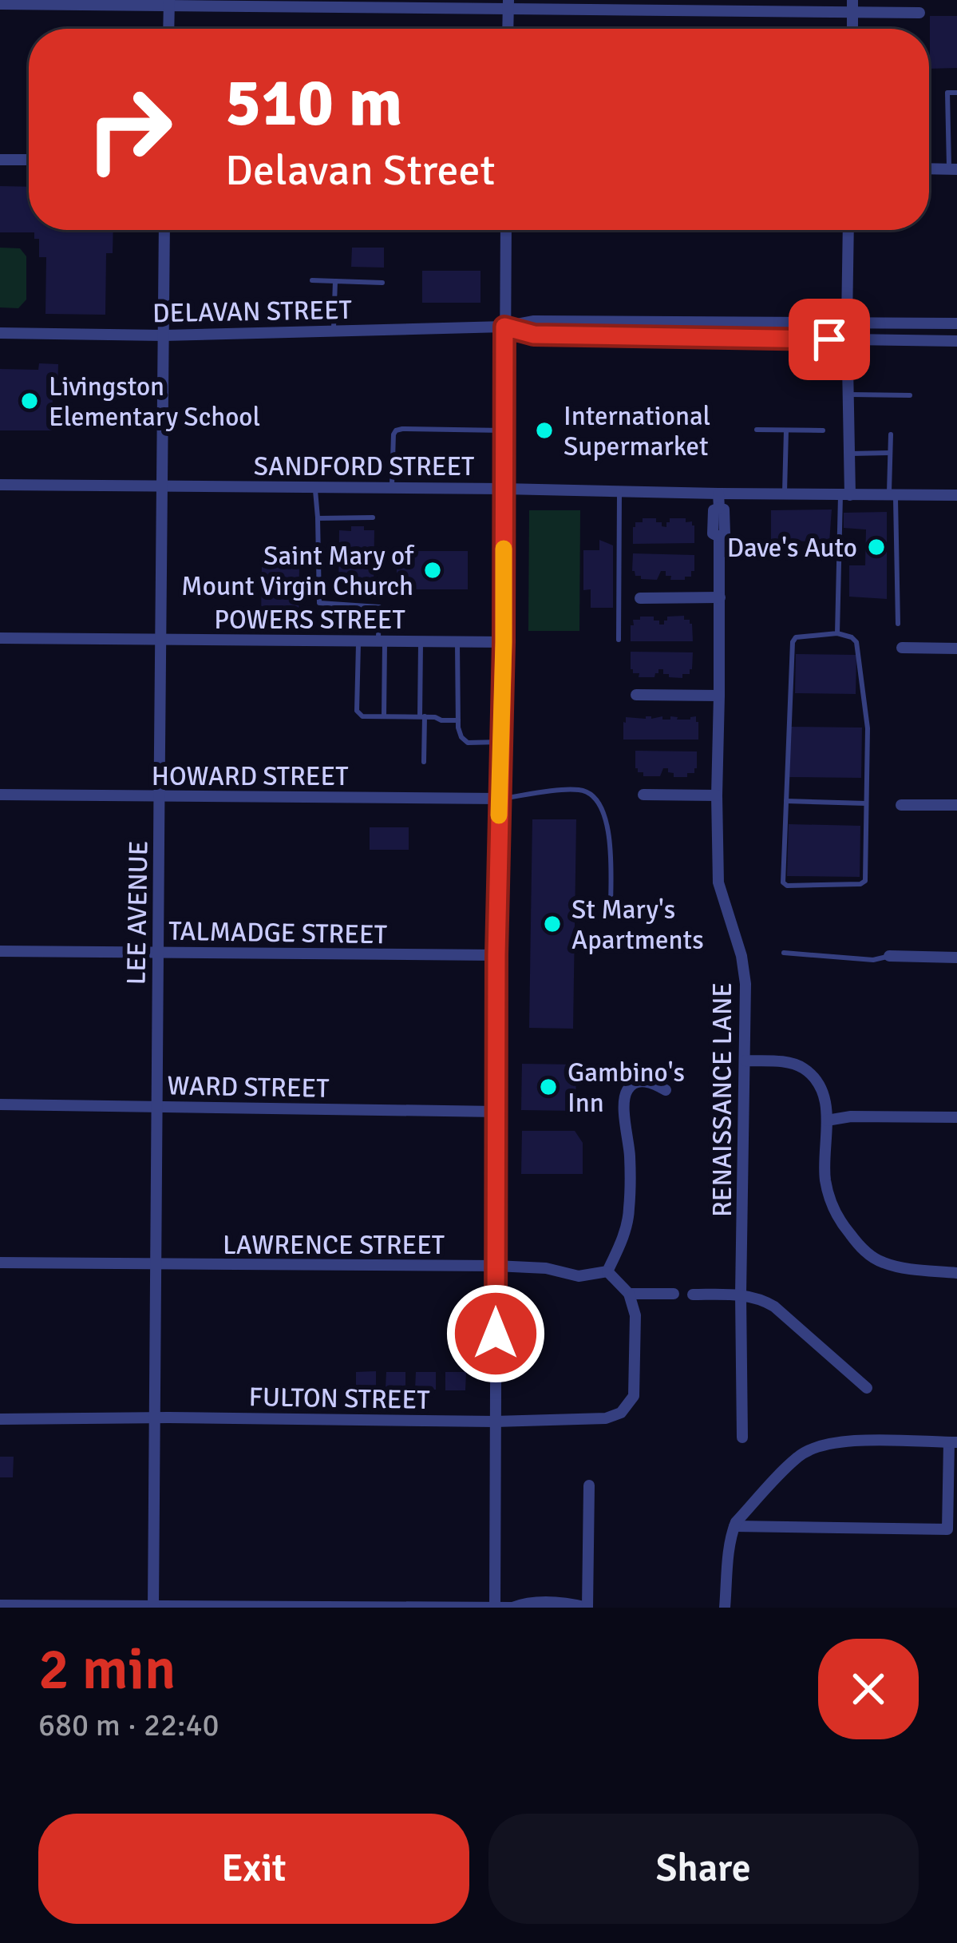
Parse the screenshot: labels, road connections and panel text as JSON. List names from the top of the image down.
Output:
{
  "streets": {
    "street": [
      "DELAVAN STREET",
      "SANDFORD STREET",
      "POWERS STREET",
      "HOWARD STREET",
      "LEE AVENUE",
      "TALMADGE STREET",
      "WARD STREET",
      "RENAISSANCE LANE",
      "LAWRENCE STREET",
      "FULTON STREET"
    ]
  },
  "crossings": [
    ["DELAVAN STREET", "LEE AVENUE"],
    ["SANDFORD STREET", "LEE AVENUE"],
    ["SANDFORD STREET", "RENAISSANCE LANE"],
    ["POWERS STREET", "LEE AVENUE"],
    ["HOWARD STREET", "LEE AVENUE"],
    ["LEE AVENUE", "TALMADGE STREET"],
    ["LEE AVENUE", "WARD STREET"],
    ["LEE AVENUE", "LAWRENCE STREET"],
    ["LEE AVENUE", "FULTON STREET"]
  ],
  "places": [
    "Livingston Elementary School",
    "International Supermarket",
    "Dave's Auto",
    "Saint Mary of Mount Virgin Church",
    "St Mary's Apartments",
    "Gambino's Inn"
  ],
  "page": {
    "turn": ["510 m", "Delavan Street"],
    "heading": ["2 min", "680 m · 22:40"],
    "buttons": ["Exit", "Share"]
  }
}
